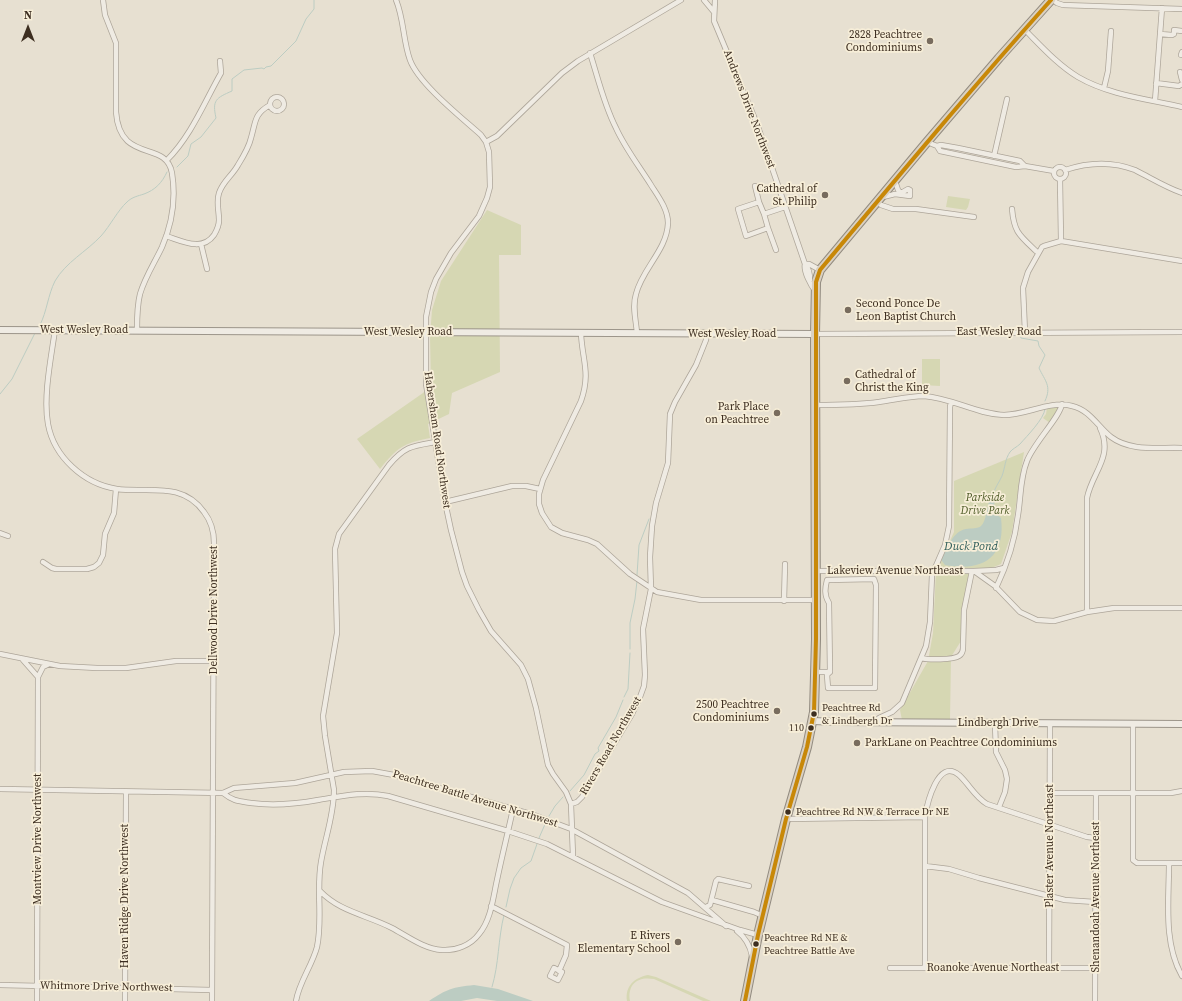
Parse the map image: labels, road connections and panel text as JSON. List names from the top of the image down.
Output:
{
  "streets": {
    "street": [
      "Andrews Drive Northwest",
      "West Wesley Road",
      "East Wesley Road",
      "Habersham Road Northwest",
      "Lakeview Avenue Northeast",
      "Dellwood Drive Northwest",
      "Lindbergh Drive",
      "Rivers Road Northwest",
      "Peachtree Battle Avenue Northwest",
      "Montview Drive Northwest",
      "Plaster Avenue Northeast",
      "Haven Ridge Drive Northwest",
      "Shenandoah Avenue Northeast",
      "Roanoke Avenue Northeast",
      "Whitmore Drive Northwest"
    ]
  },
  "crossings": [
    ["West Wesley Road", "East Wesley Road"],
    ["West Wesley Road", "Habersham Road Northwest"],
    ["West Wesley Road", "Dellwood Drive Northwest"],
    ["West Wesley Road", "Rivers Road Northwest"],
    ["Habersham Road Northwest", "Rivers Road Northwest"],
    ["Dellwood Drive Northwest", "Peachtree Battle Avenue Northwest"],
    ["Dellwood Drive Northwest", "Whitmore Drive Northwest"],
    ["Lindbergh Drive", "Plaster Avenue Northeast"],
    ["Rivers Road Northwest", "Peachtree Battle Avenue Northwest"],
    ["Peachtree Battle Avenue Northwest", "Montview Drive Northwest"],
    ["Peachtree Battle Avenue Northwest", "Haven Ridge Drive Northwest"],
    ["Montview Drive Northwest", "Whitmore Drive Northwest"],
    ["Plaster Avenue Northeast", "Roanoke Avenue Northeast"],
    ["Haven Ridge Drive Northwest", "Whitmore Drive Northwest"],
    ["Shenandoah Avenue Northeast", "Roanoke Avenue Northeast"]
  ],
  "water": ["Duck Pond"],
  "parks": ["Parkside Drive Park"],
  "places": [
    "2828 Peachtree Condominiums",
    "Cathedral of St. Philip",
    "Second Ponce De Leon Baptist Church",
    "Cathedral of Christ the King",
    "Park Place on Peachtree",
    "2500 Peachtree Condominiums",
    "Peachtree Rd & Lindbergh Dr",
    "110",
    "ParkLane on Peachtree Condominiums",
    "Peachtree Rd NW & Terrace Dr NE",
    "E Rivers Elementary School",
    "Peachtree Rd NE & Peachtree Battle Ave"
  ],
  "north": "top"
}
